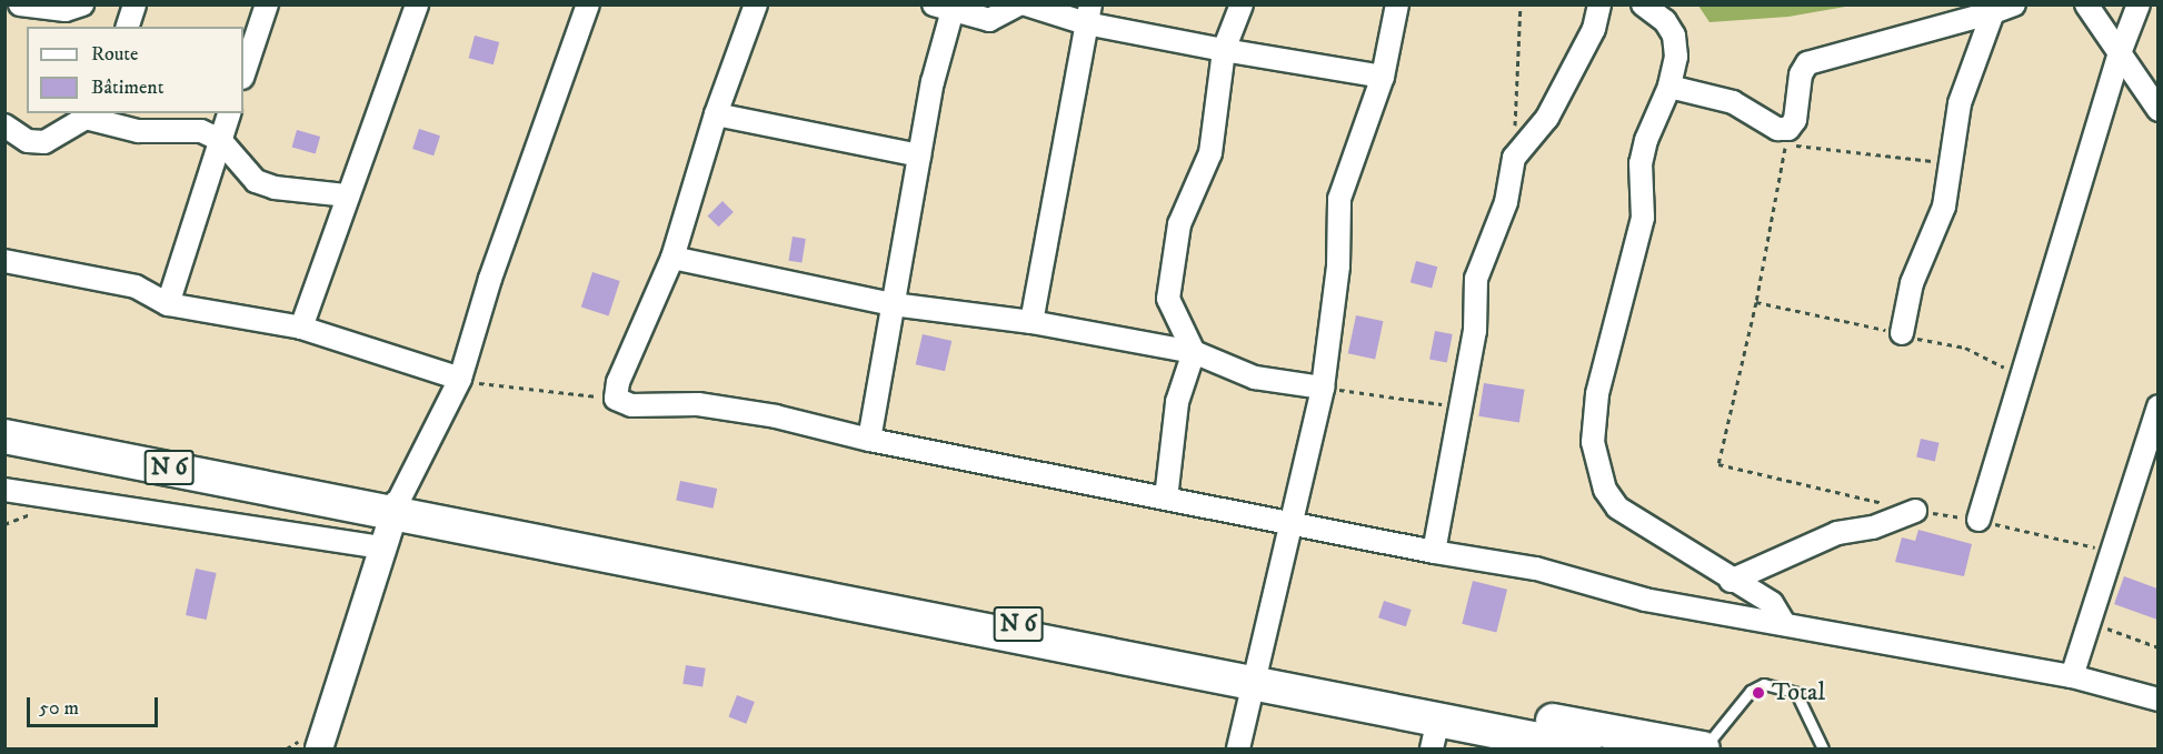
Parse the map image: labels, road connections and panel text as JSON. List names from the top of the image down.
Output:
{
  "streets": {
    "main road": ["N 6"]
  },
  "places": ["Total"],
  "legend": ["Route", "Bâtiment"],
  "scale_bar": "50 m"
}
